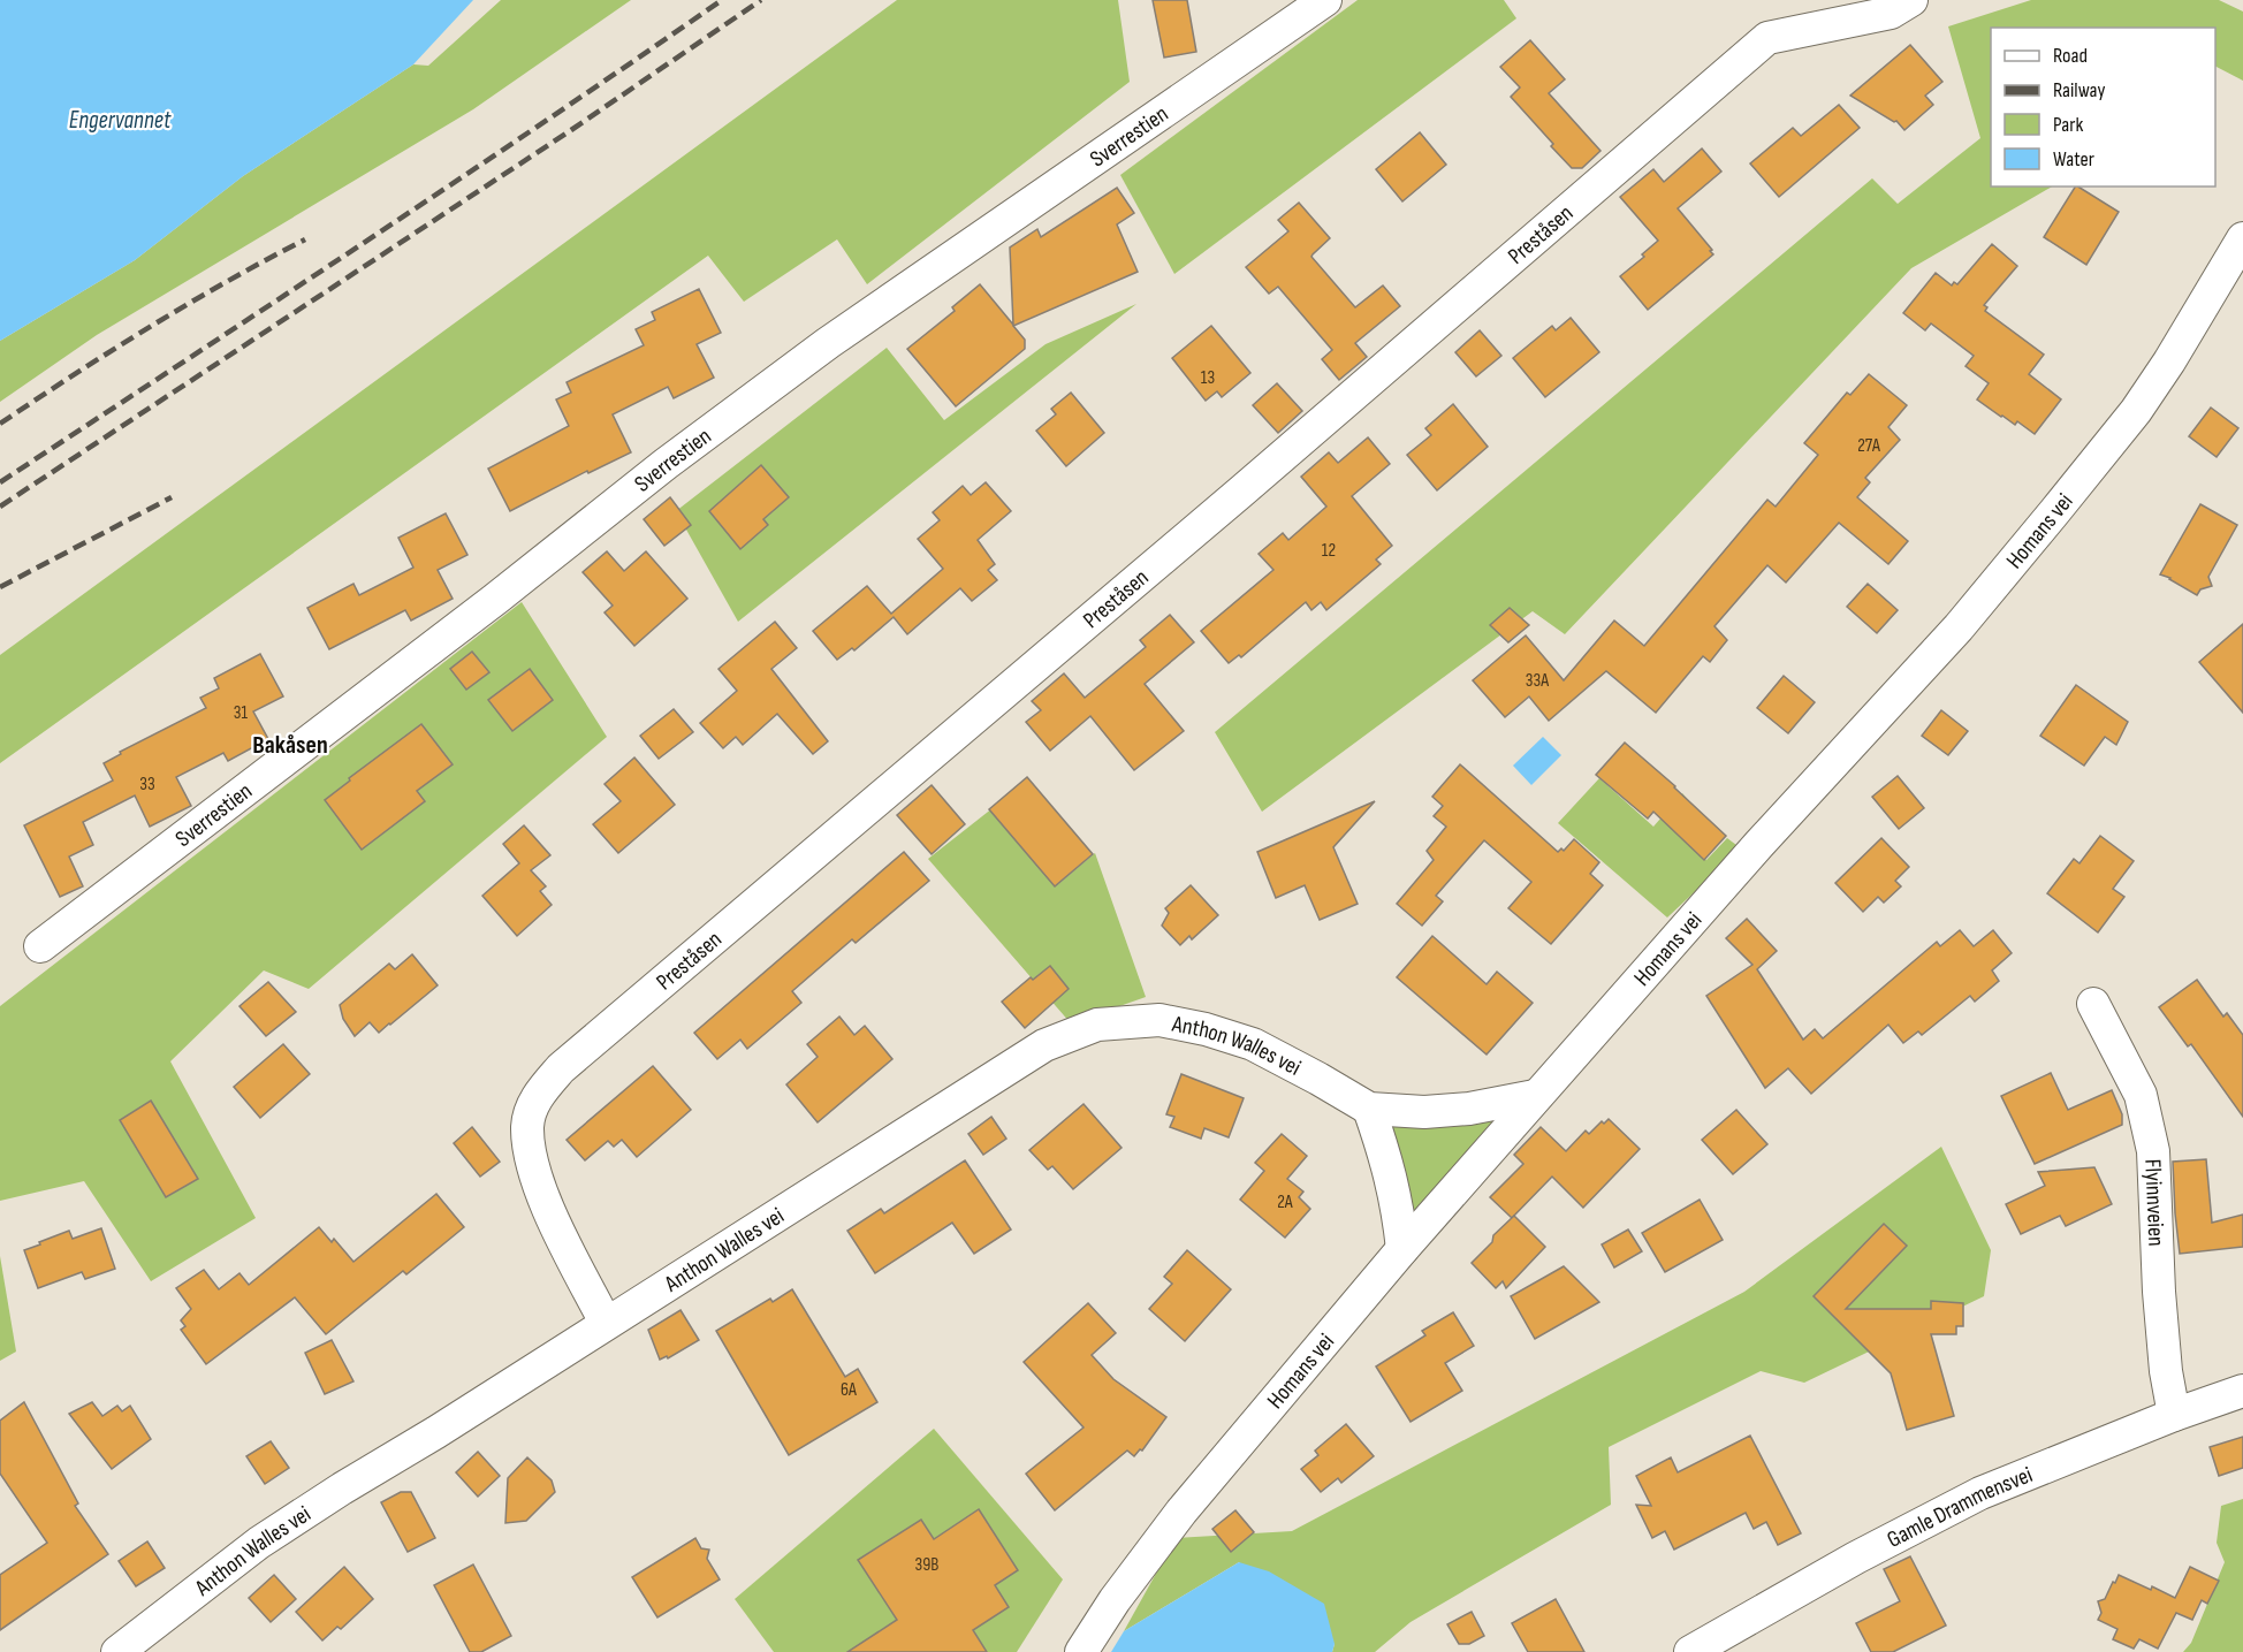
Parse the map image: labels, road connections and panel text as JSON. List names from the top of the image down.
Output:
{
  "streets": {
    "street": [
      "Sverrestien",
      "Preståsen",
      "Homans vei",
      "Anthon Walles vei",
      "Flyinnveien",
      "Gamle Drammensvei"
    ]
  },
  "crossings": [
    ["Preståsen", "Anthon Walles vei"],
    ["Homans vei", "Anthon Walles vei"],
    ["Flyinnveien", "Gamle Drammensvei"]
  ],
  "districts": ["Bakåsen"],
  "water": ["Engervannet"],
  "house_numbers": [
    "13",
    "27A",
    "12",
    "33A",
    "31",
    "33",
    "2A",
    "6A",
    "39B"
  ],
  "legend": [
    "Road",
    "Railway",
    "Park",
    "Water"
  ]
}
